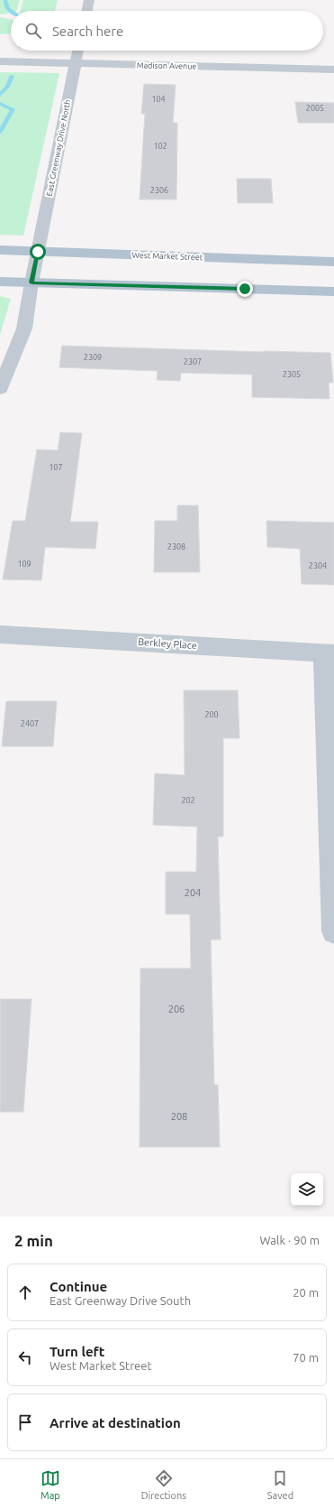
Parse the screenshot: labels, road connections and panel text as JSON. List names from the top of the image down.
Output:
{
  "streets": {
    "main road": ["West Market Street"],
    "street": ["Madison Avenue", "East Greenway Drive North", "Berkley Place"]
  },
  "crossings": [
    ["Madison Avenue", "East Greenway Drive North"],
    ["East Greenway Drive North", "West Market Street"]
  ],
  "house_numbers": [
    "104",
    "2005",
    "102",
    "2306",
    "2309",
    "2307",
    "2305",
    "107",
    "2308",
    "109",
    "2304",
    "200",
    "2407",
    "202",
    "204",
    "206",
    "208"
  ],
  "page": {
    "search": "Search here",
    "heading": ["2 min", "Walk · 90 m"],
    "list": [
      ["Continue", "East Greenway Drive South", "20 m"],
      ["Turn left", "West Market Street", "70 m"],
      "Arrive at destination"
    ],
    "nav": ["Map", "Directions", "Saved"]
  }
}
